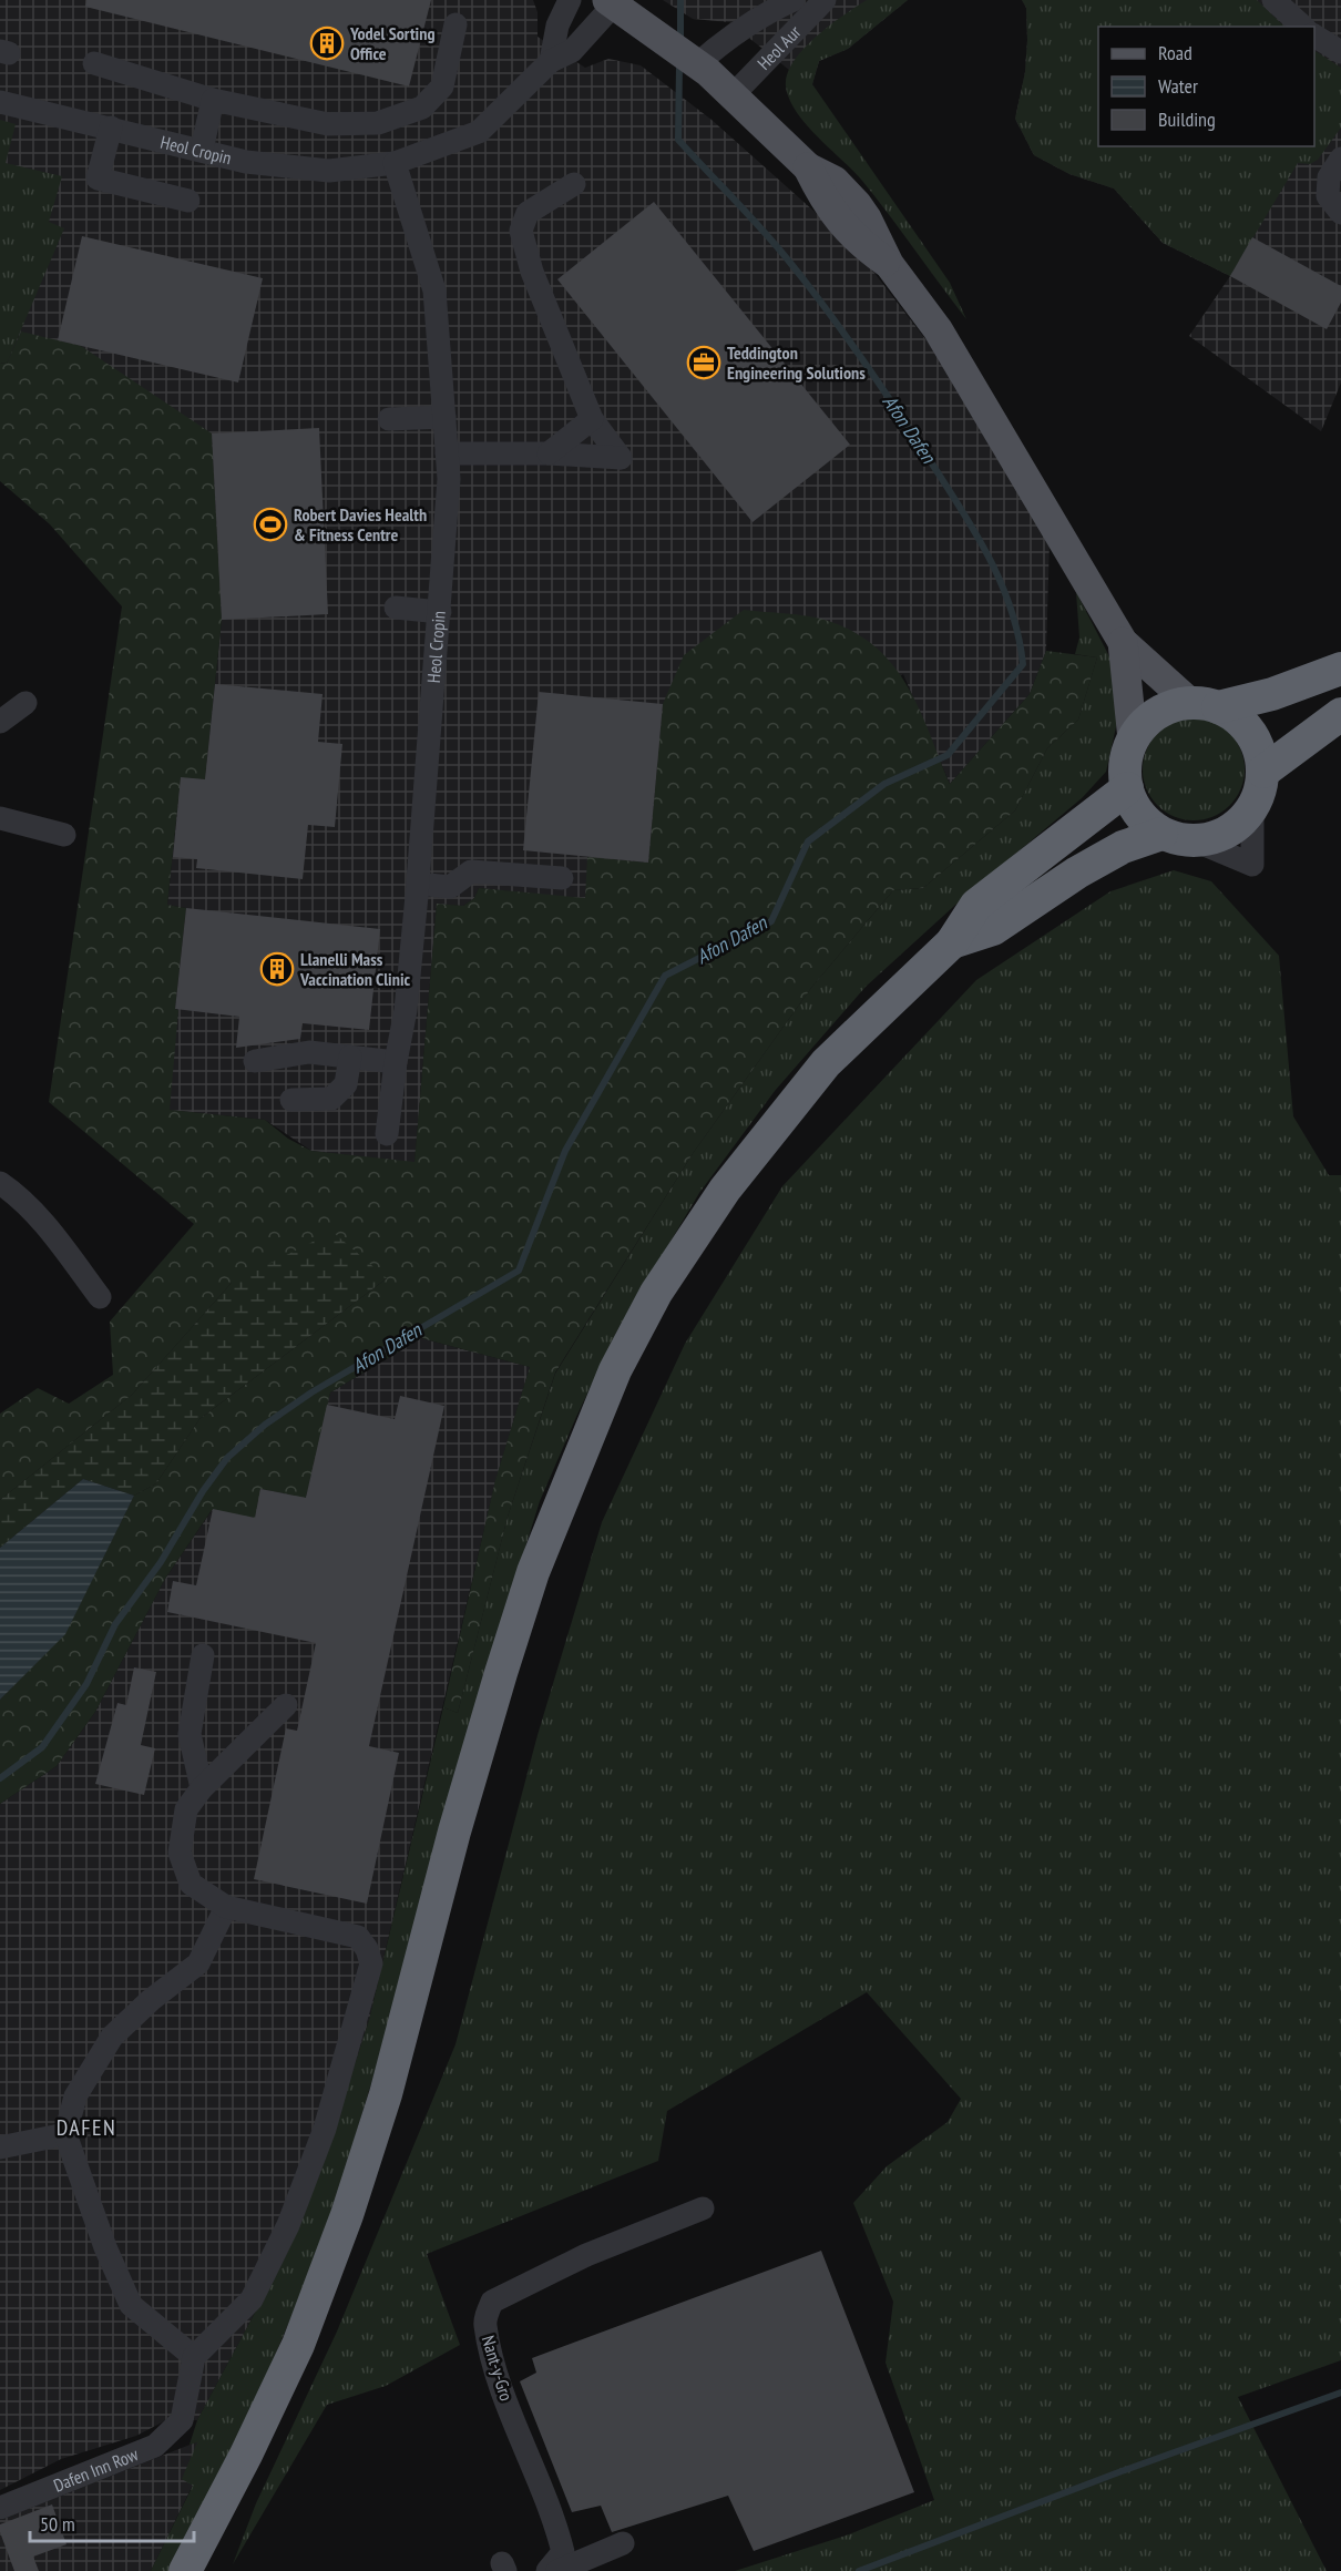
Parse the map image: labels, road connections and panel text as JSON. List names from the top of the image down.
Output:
{
  "streets": {
    "street": [
      "Heol Aur",
      "Heol Cropin",
      "Nant-y-Gro",
      "Dafen Inn Row"
    ]
  },
  "districts": ["DAFEN"],
  "water": ["Afon Dafen"],
  "places": {
    "building": ["Yodel Sorting Office", "Llanelli Mass Vaccination Clinic"],
    "office": ["Teddington Engineering Solutions"],
    "sports": ["Robert Davies Health & Fitness Centre"]
  },
  "legend": ["Road", "Water", "Building"],
  "scale_bar": "50 m"
}
